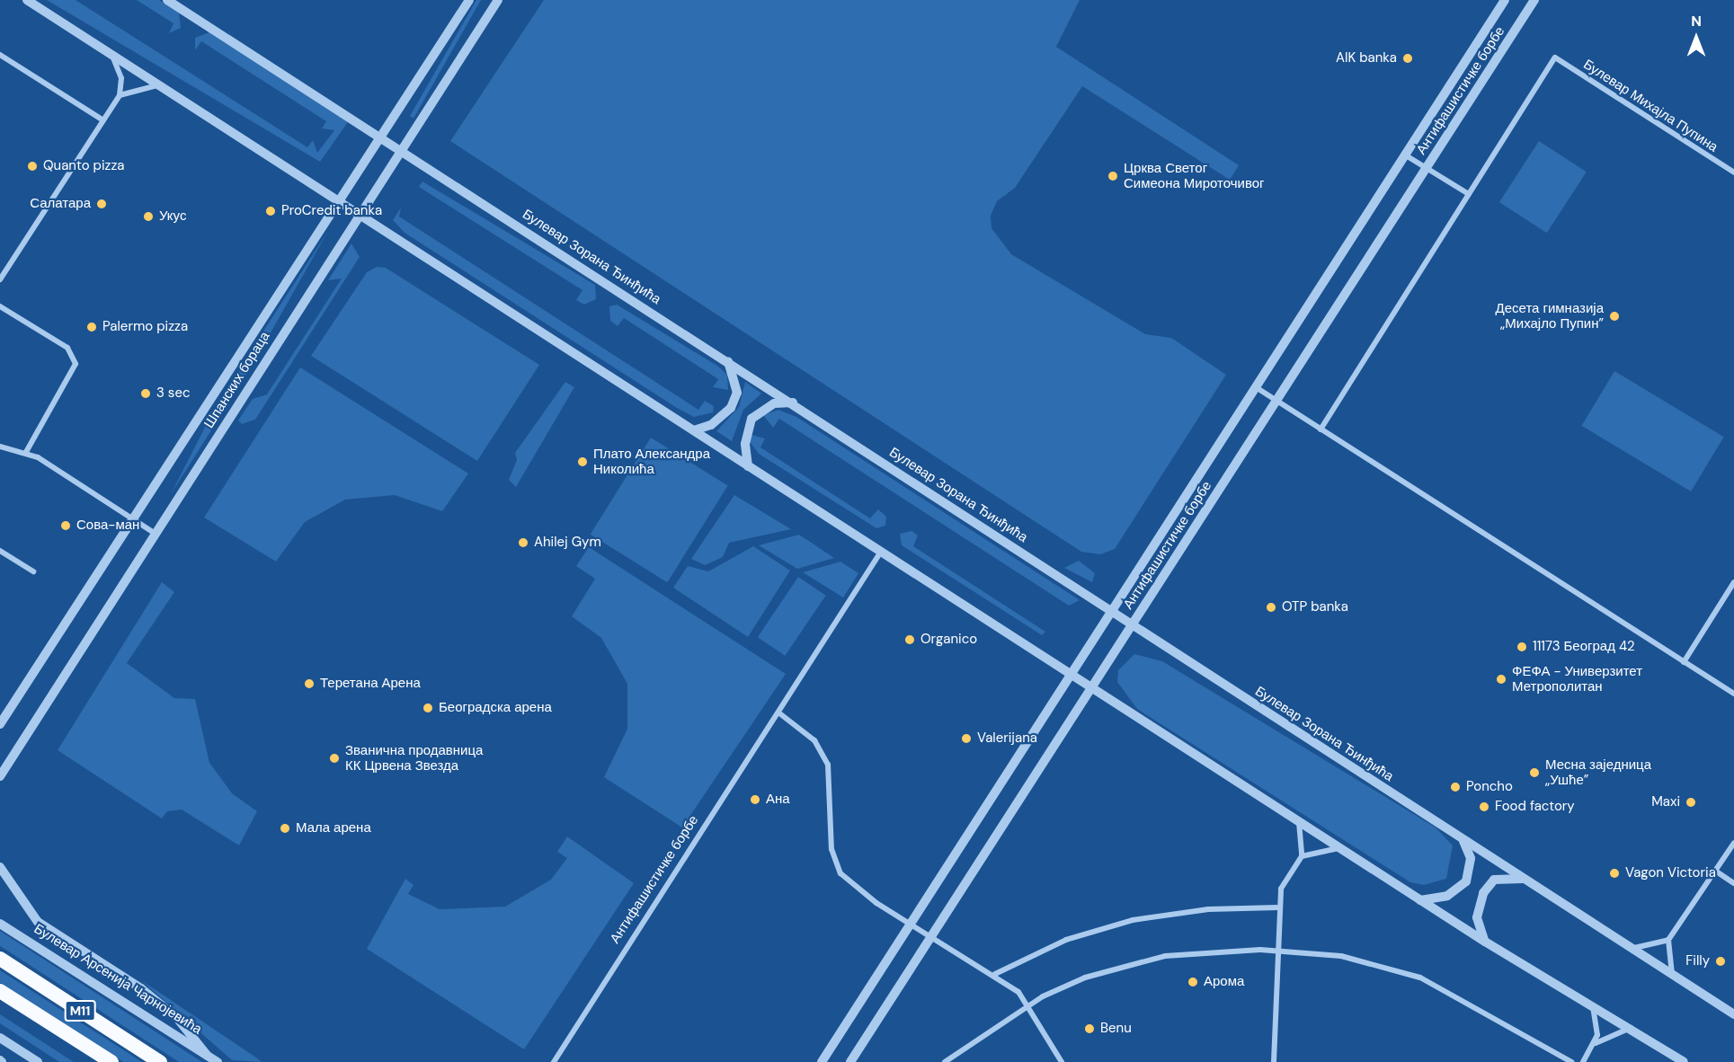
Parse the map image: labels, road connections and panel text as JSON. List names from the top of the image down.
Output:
{
  "streets": {
    "highway": ["M11"],
    "street": [
      "Антифашистичке борбе",
      "Булевар Михајла Пупина",
      "Булевар Зорана Ђинђића",
      "Шпанских бораца",
      "Булевар Арсенија Чарнојевића"
    ]
  },
  "crossings": [
    ["Антифашистичке борбе", "Булевар Михајла Пупина"],
    ["Антифашистичке борбе", "Булевар Зорана Ђинђића"],
    ["Булевар Зорана Ђинђића", "Шпанских бораца"]
  ],
  "places": [
    "AIK banka",
    "Quanto pizza",
    "Црква Светог Симеона Мироточивог",
    "Салатара",
    "ProCredit banka",
    "Укус",
    "Десета гимназија „Михајло Пупин”",
    "Palermo pizza",
    "3 sec",
    "Плато Александра Николића",
    "Сова-ман",
    "Ahilej Gym",
    "OTP banka",
    "Organico",
    "11173 Београд 42",
    "ФЕФА - Универзитет Метрополитан",
    "Теретана Арена",
    "Београдска арена",
    "Valerijana",
    "Званична продавница КК Црвена Звезда",
    "Месна заједница „Ушће”",
    "Poncho",
    "Ана",
    "Maxi",
    "Food factory",
    "Мала арена",
    "Vagon Victoria",
    "Filly",
    "Арома",
    "Benu"
  ],
  "north": "top"
}
